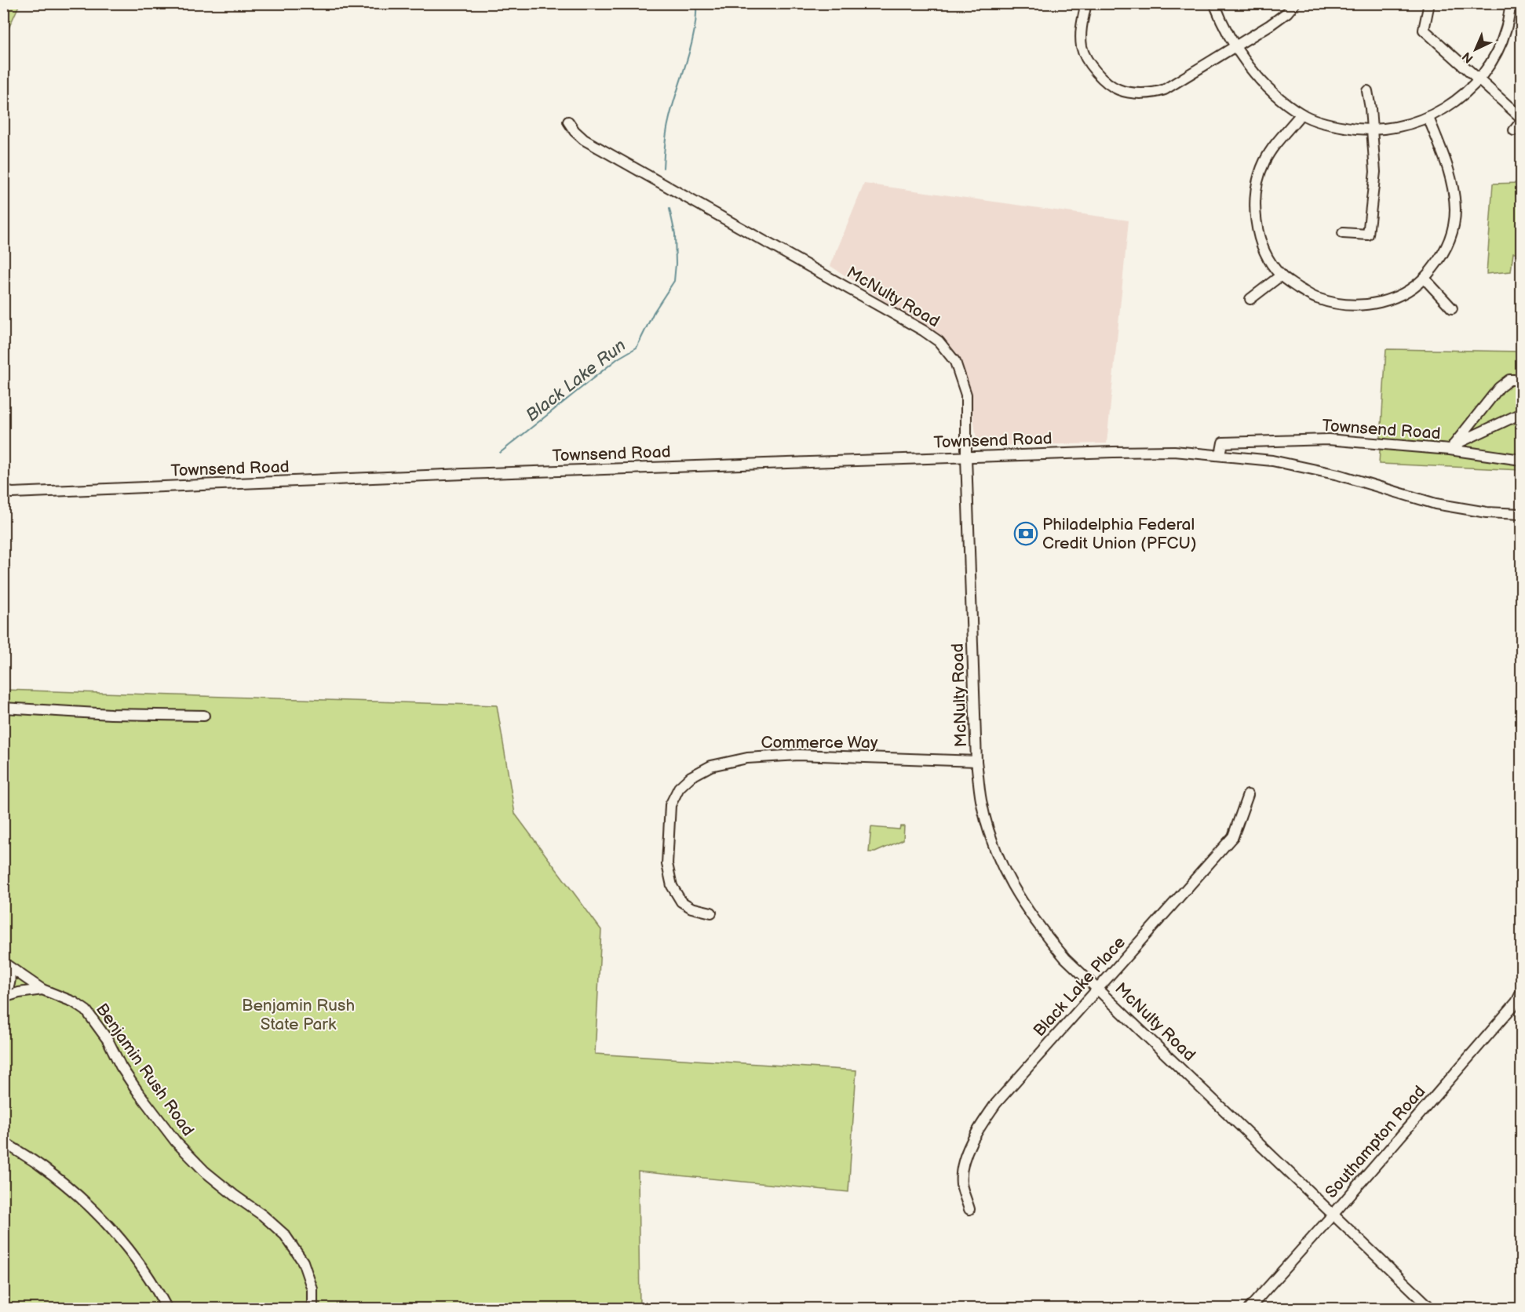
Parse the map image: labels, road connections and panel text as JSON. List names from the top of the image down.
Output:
{
  "streets": {
    "street": [
      "McNulty Road",
      "Townsend Road",
      "Commerce Way",
      "Black Lake Place",
      "Benjamin Rush Road",
      "Southampton Road"
    ]
  },
  "crossings": [
    ["McNulty Road", "Townsend Road"],
    ["McNulty Road", "Commerce Way"],
    ["McNulty Road", "Black Lake Place"],
    ["McNulty Road", "Southampton Road"]
  ],
  "water": ["Black Lake Run"],
  "parks": ["Benjamin Rush State Park"],
  "places": {
    "bank": ["Philadelphia Federal Credit Union (PFCU)"]
  },
  "north": "bottom left"
}
